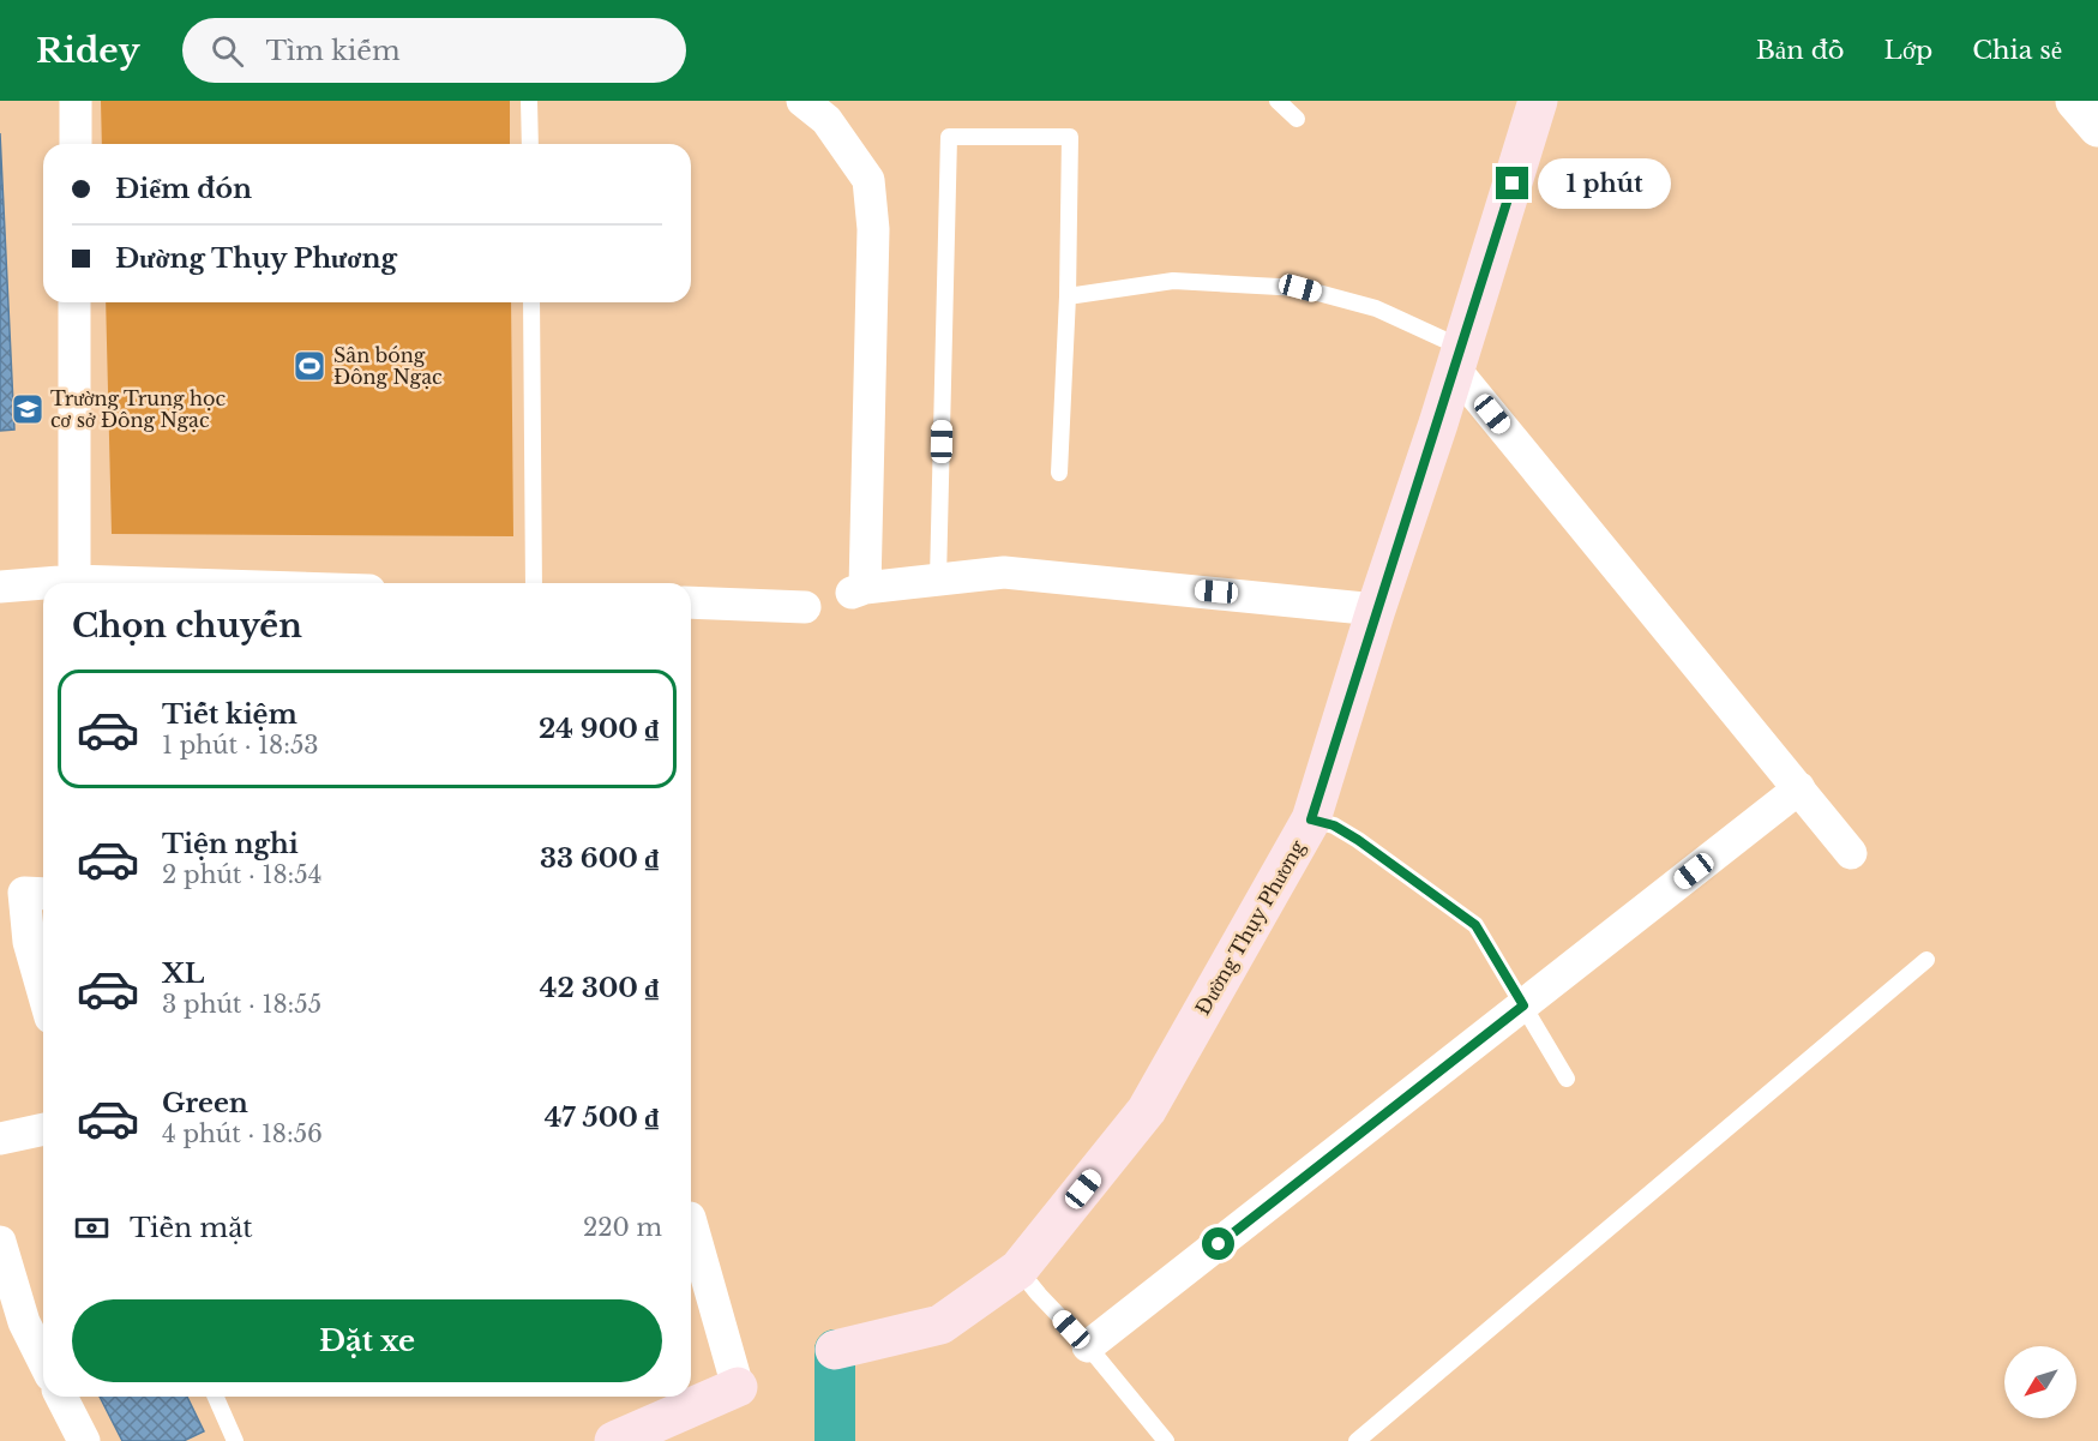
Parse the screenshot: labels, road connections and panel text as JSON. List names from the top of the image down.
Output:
{
  "streets": {
    "main road": ["Đường Thụy Phương"]
  },
  "places": {
    "sports": ["Sân bóng Đông Ngạc"],
    "school or university": ["Trường Trung học cơ sở Đông Ngạc"]
  },
  "north": "bottom left",
  "page": {
    "header": "Ridey",
    "search": "Tìm kiếm",
    "nav": ["Bản đồ", "Lớp", "Chia sẻ"],
    "banner": ["Điểm đón", "Đường Thụy Phương"],
    "bubble": "1 phút",
    "heading": "Chọn chuyến",
    "list": [
      {
        "name": "Tiết kiệm",
        "note": "1 phút · 18:53",
        "value": "24 900 ₫"
      },
      {
        "name": "Tiện nghi",
        "note": "2 phút · 18:54",
        "value": "33 600 ₫"
      },
      {
        "name": "XL",
        "note": "3 phút · 18:55",
        "value": "42 300 ₫"
      },
      {
        "name": "Green",
        "note": "4 phút · 18:56",
        "value": "47 500 ₫"
      }
    ],
    "pay": ["Tiền mặt", "220 m"],
    "buttons": "Đặt xe"
  }
}
